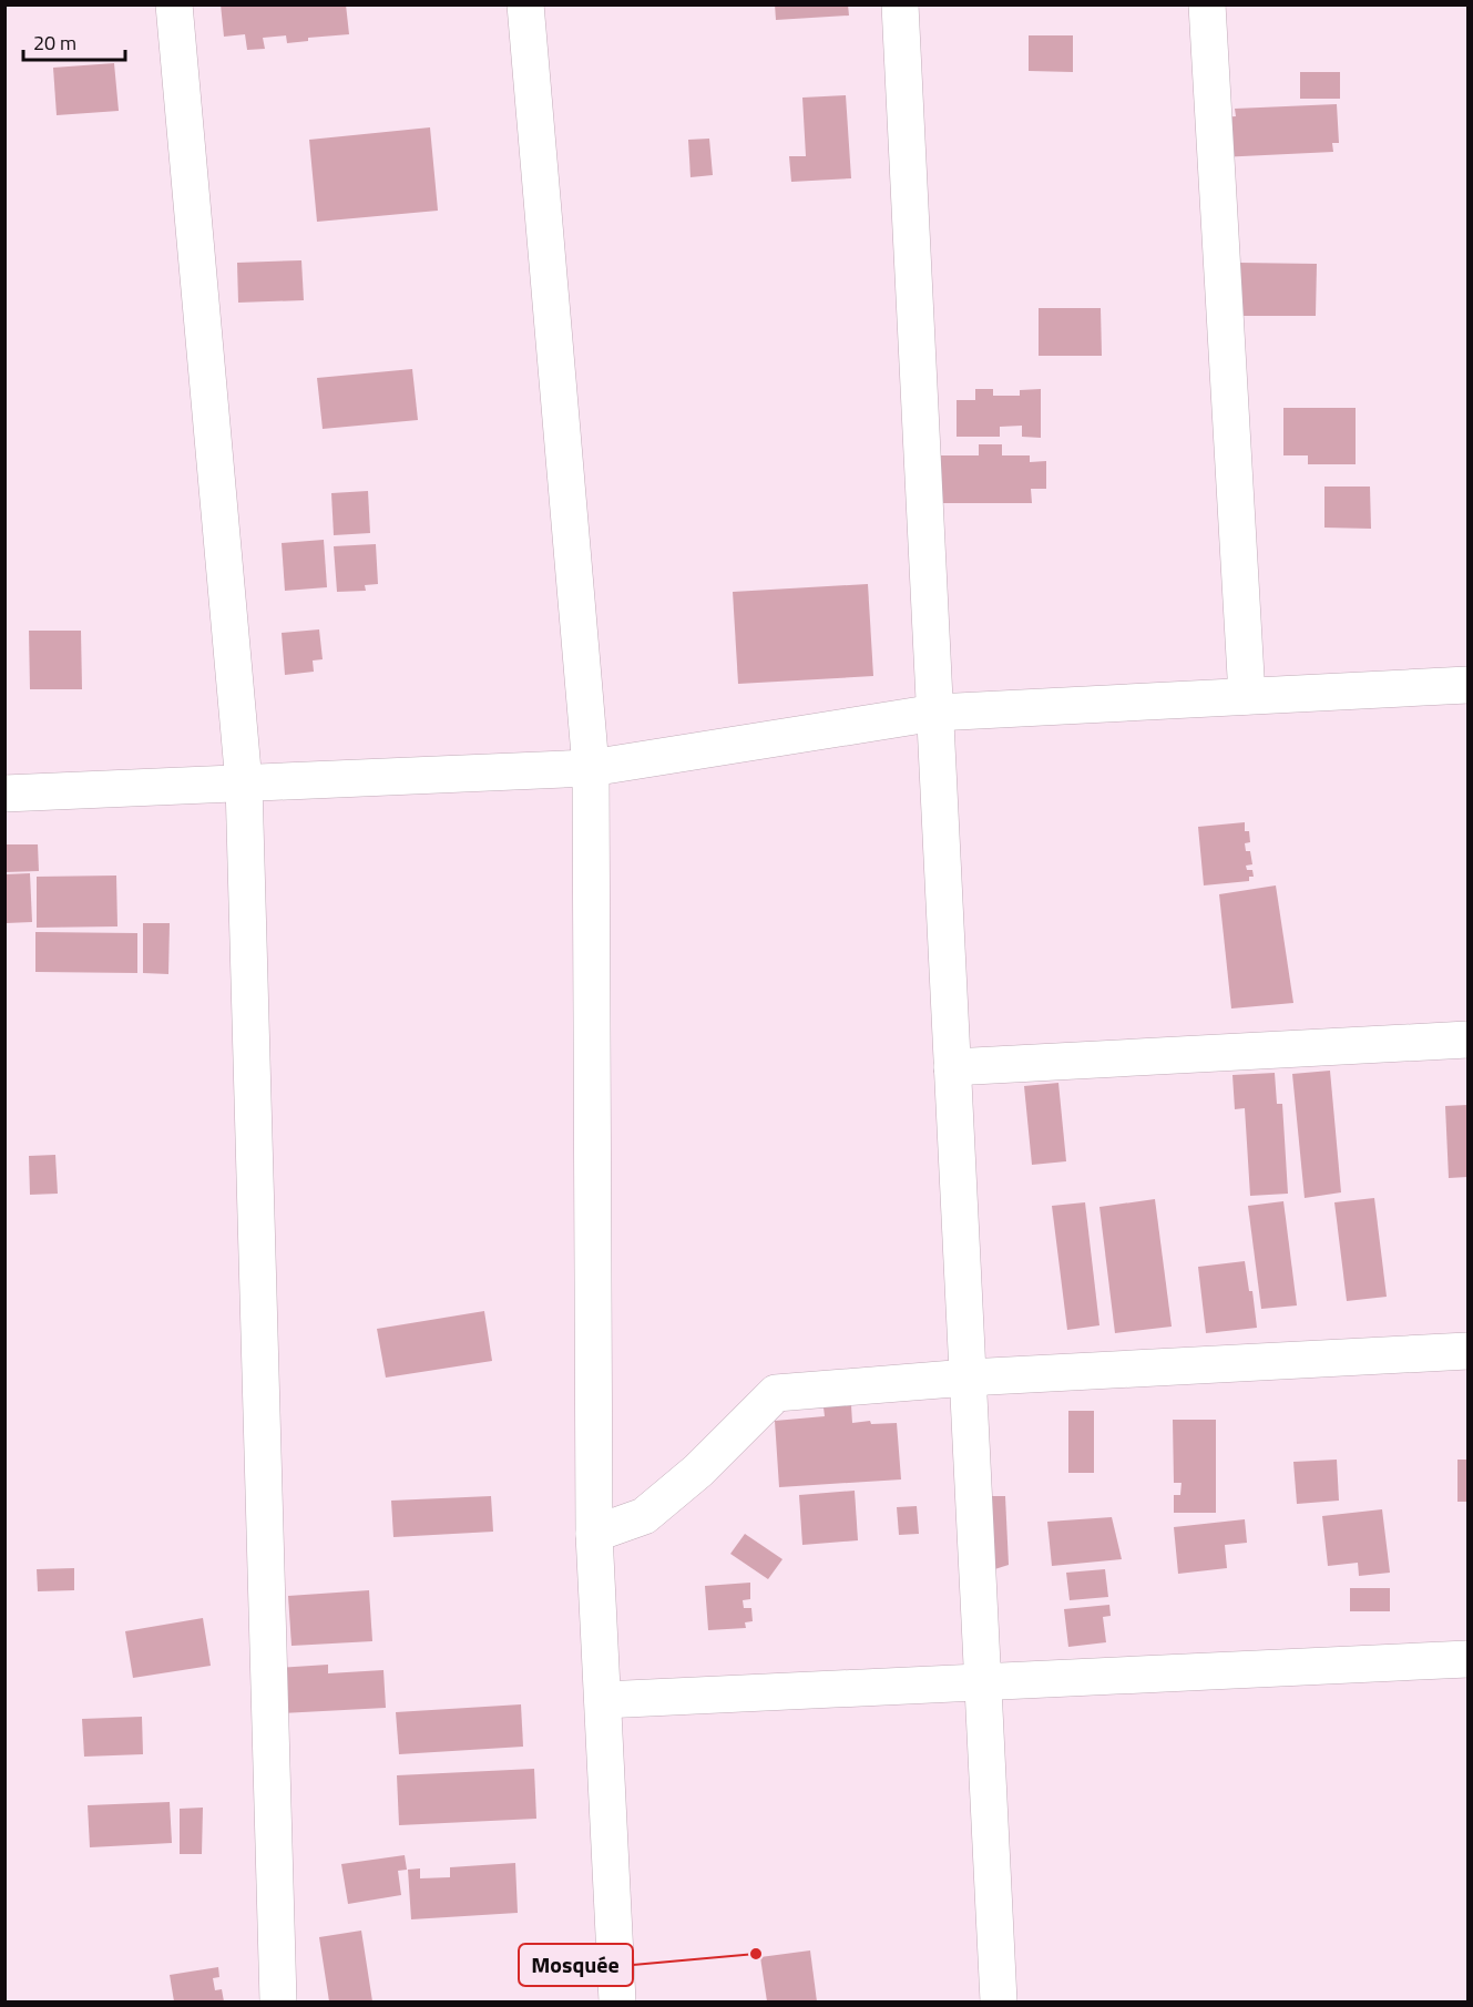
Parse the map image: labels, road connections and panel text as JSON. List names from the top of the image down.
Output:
{
  "places": ["Mosquée"],
  "scale_bar": "20 m"
}
